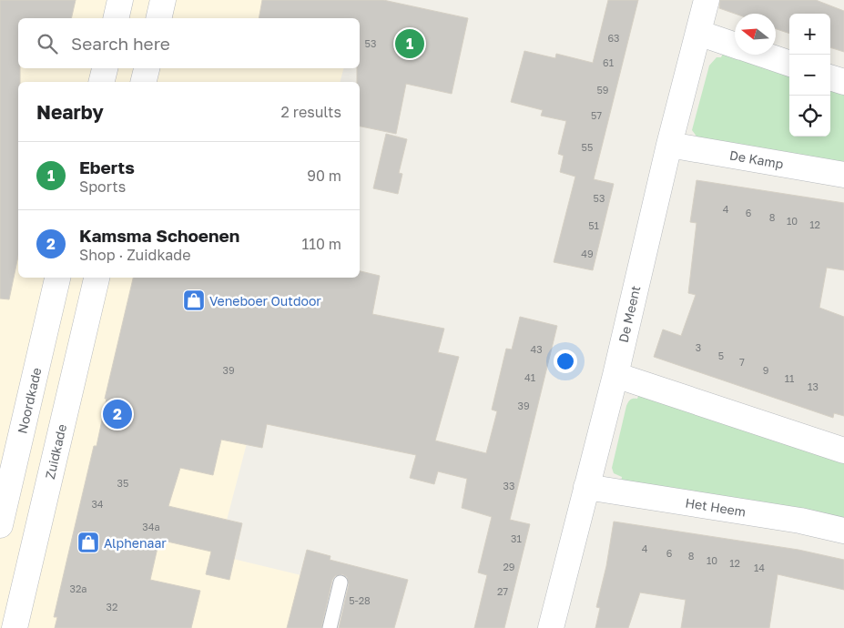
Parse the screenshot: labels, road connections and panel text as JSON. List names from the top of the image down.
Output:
{
  "streets": {
    "street": [
      "De Kamp",
      "De Meent",
      "Noordkade",
      "Zuidkade",
      "Het Heem"
    ]
  },
  "crossings": [
    ["De Kamp", "De Meent"],
    ["De Meent", "Het Heem"]
  ],
  "places": {
    "shop": ["Veneboer Outdoor", "Alphenaar"]
  },
  "house_numbers": [
    "63",
    "53",
    "61",
    "59",
    "57",
    "55",
    "53",
    "4",
    "6",
    "8",
    "10",
    "12",
    "51",
    "49",
    "3",
    "43",
    "5",
    "7",
    "39",
    "9",
    "41",
    "11",
    "13",
    "39",
    "35",
    "33",
    "34",
    "34a",
    "31",
    "4",
    "6",
    "8",
    "10",
    "12",
    "29",
    "14",
    "32a",
    "27",
    "5-28",
    "32"
  ],
  "north": "left",
  "page": {
    "map_buttons": ["+", "−"],
    "search": "Search here",
    "pins": ["1", "2"],
    "heading": ["Nearby", "2 results"],
    "list": [
      {
        "mark": "1",
        "name": "Eberts",
        "note": "Sports",
        "value": "90 m"
      },
      {
        "mark": "2",
        "name": "Kamsma Schoenen",
        "note": "Shop · Zuidkade",
        "value": "110 m"
      }
    ]
  }
}
